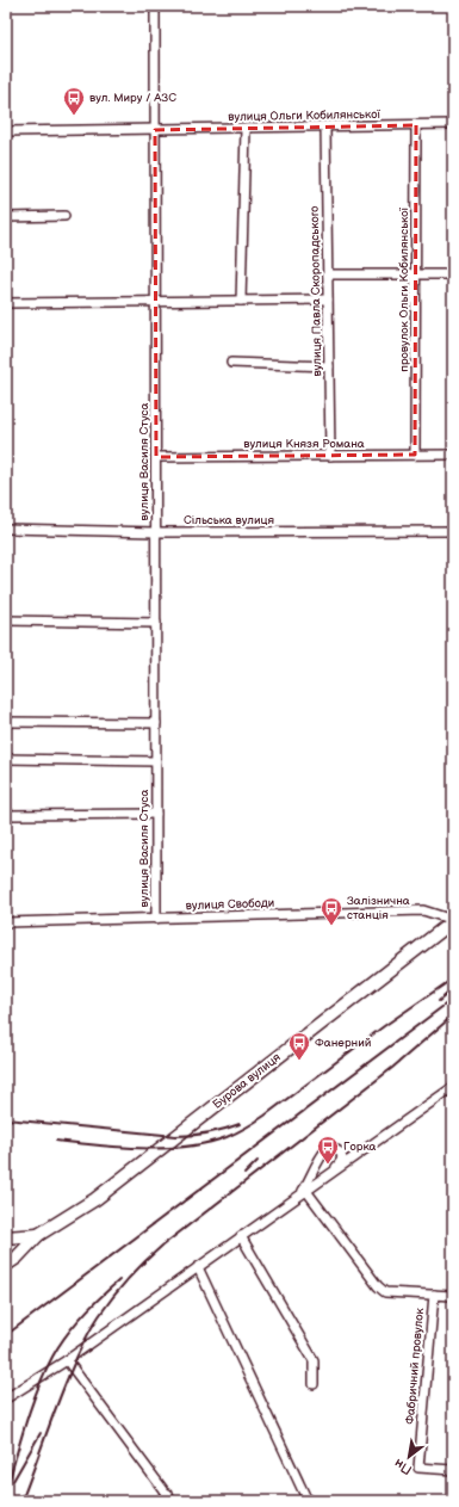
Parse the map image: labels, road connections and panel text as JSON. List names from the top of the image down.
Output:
{
  "streets": {
    "main road": ["Бурова вулиця"],
    "street": [
      "вулиця Ольги Кобилянської",
      "провулок Ольги Кобилянської",
      "вулиця Павла Скоропадського",
      "вулиця Князя Романа",
      "вулиця Василя Стуса",
      "Сільська вулиця",
      "вулиця Свободи",
      "Фабричний провулок"
    ]
  },
  "crossings": [
    ["вулиця Ольги Кобилянської", "провулок Ольги Кобилянської"],
    ["вулиця Ольги Кобилянської", "вулиця Павла Скоропадського"],
    ["вулиця Ольги Кобилянської", "вулиця Василя Стуса"],
    ["провулок Ольги Кобилянської", "вулиця Князя Романа"],
    ["вулиця Павла Скоропадського", "вулиця Князя Романа"],
    ["вулиця Князя Романа", "вулиця Василя Стуса"],
    ["вулиця Василя Стуса", "Сільська вулиця"],
    ["вулиця Василя Стуса", "вулиця Свободи"],
    ["вулиця Свободи", "Бурова вулиця"]
  ],
  "places": {
    "bus stop": [
      "вул. Миру / АЗС",
      "Залізнична станція",
      "Фанерний",
      "Горка"
    ]
  },
  "north": "bottom left"
}
